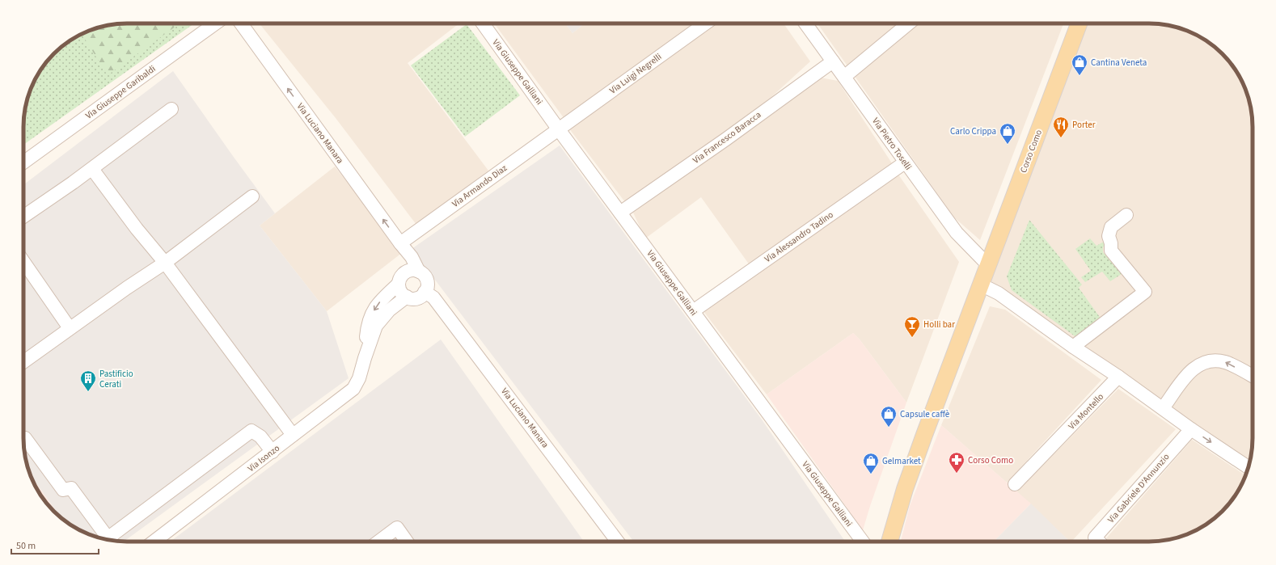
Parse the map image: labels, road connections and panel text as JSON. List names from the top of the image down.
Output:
{
  "streets": {
    "main road": ["Corso Como"],
    "street": [
      "Via Giuseppe Galliani",
      "Via Luigi Negrelli",
      "Via Giuseppe Garibaldi",
      "Via Luciano Manara",
      "Via Francesco Baracca",
      "Via Pietro Toselli",
      "Via Armando Diaz",
      "Via Alessandro Tadino",
      "Via Montello",
      "Via Isonzo",
      "Via Gabriele D'Annunzio"
    ]
  },
  "crossings": [
    ["Via Giuseppe Galliani", "Via Luigi Negrelli"],
    ["Via Giuseppe Galliani", "Via Francesco Baracca"],
    ["Via Giuseppe Galliani", "Via Armando Diaz"],
    ["Via Giuseppe Galliani", "Via Alessandro Tadino"],
    ["Via Luigi Negrelli", "Via Armando Diaz"],
    ["Via Luciano Manara", "Via Armando Diaz"],
    ["Via Luciano Manara", "Via Isonzo"],
    ["Via Francesco Baracca", "Via Pietro Toselli"],
    ["Via Pietro Toselli", "Corso Como"],
    ["Via Pietro Toselli", "Via Alessandro Tadino"]
  ],
  "one_way": ["Via Luciano Manara"],
  "places": {
    "shop": [
      "Cantina Veneta",
      "Carlo Crippa",
      "Capsule caffè",
      "Gelmarket"
    ],
    "restaurant": ["Porter"],
    "bar": ["Holli bar"],
    "building": ["Pastificio Cerati"],
    "pharmacy": ["Corso Como"]
  },
  "scale_bar": "50 m"
}
